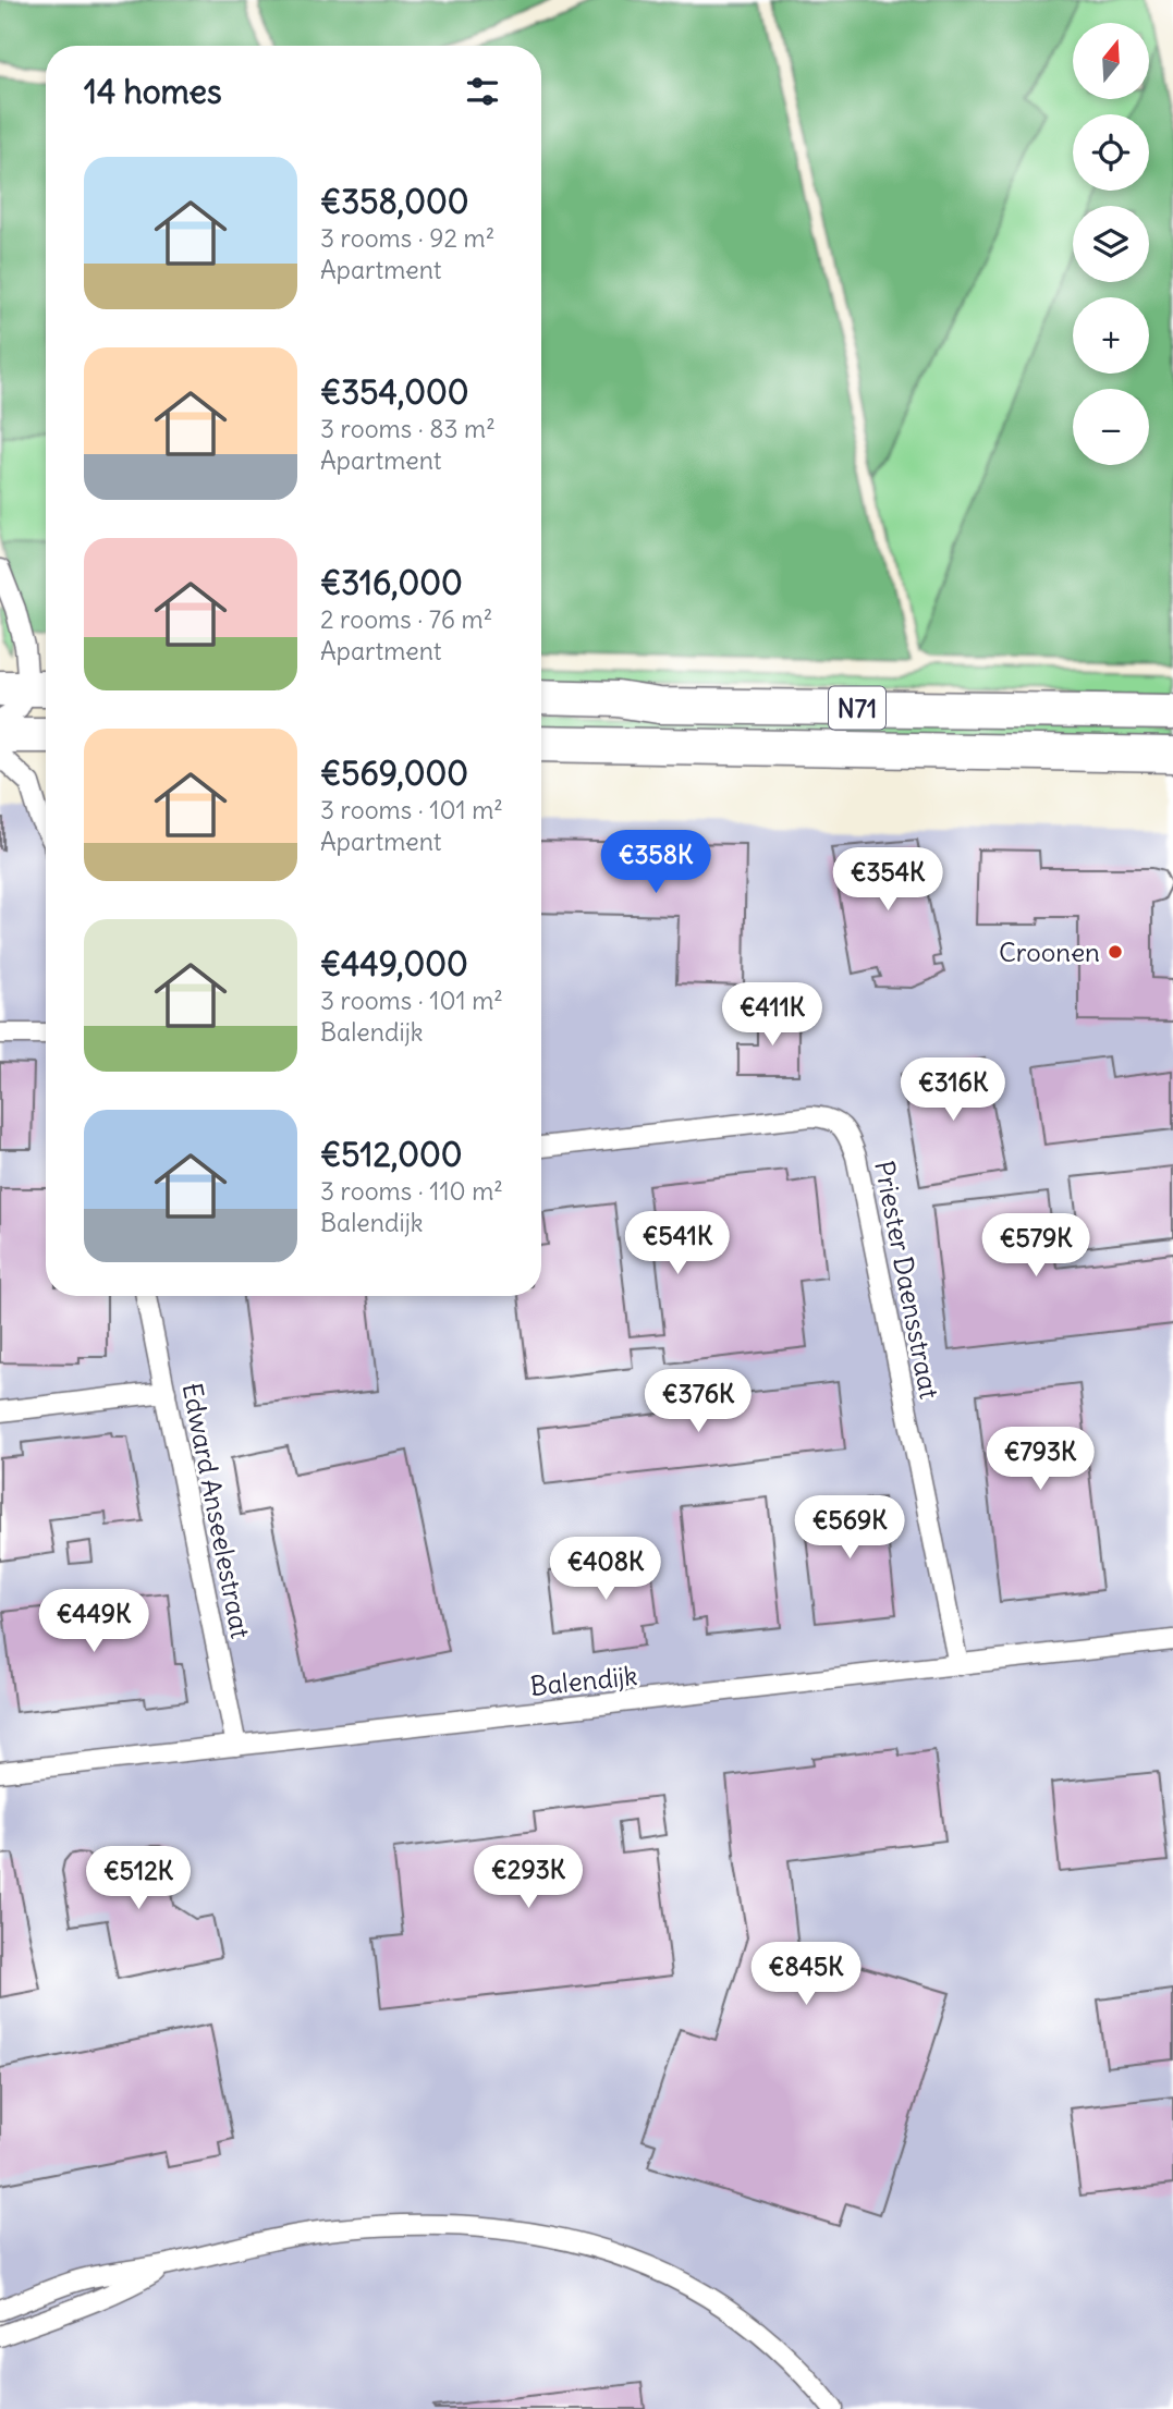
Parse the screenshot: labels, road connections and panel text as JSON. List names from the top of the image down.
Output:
{
  "streets": {
    "highway": ["N71"],
    "street": ["Priester Daensstraat", "Edward Anseelestraat", "Balendijk"]
  },
  "crossings": [
    ["Priester Daensstraat", "Balendijk"],
    ["Edward Anseelestraat", "Balendijk"]
  ],
  "places": ["Croonen"],
  "north": "top",
  "page": {
    "map_buttons": ["+", "−"],
    "heading": "14 homes",
    "list": [
      {
        "name": "€358,000",
        "note": "3 rooms · 92 m² · Apartment"
      },
      {
        "name": "€354,000",
        "note": "3 rooms · 83 m² · Apartment"
      },
      {
        "name": "€316,000",
        "note": "2 rooms · 76 m² · Apartment"
      },
      {
        "name": "€569,000",
        "note": "3 rooms · 101 m² · Apartment"
      },
      {
        "name": "€449,000",
        "note": "3 rooms · 101 m² · Balendijk"
      },
      {
        "name": "€512,000",
        "note": "3 rooms · 110 m² · Balendijk"
      }
    ],
    "price": [
      "€358K",
      "€354K",
      "€411K",
      "€316K",
      "€541K",
      "€579K",
      "€376K",
      "€793K",
      "€569K",
      "€408K",
      "€449K",
      "€293K",
      "€512K",
      "€845K"
    ]
  }
}
